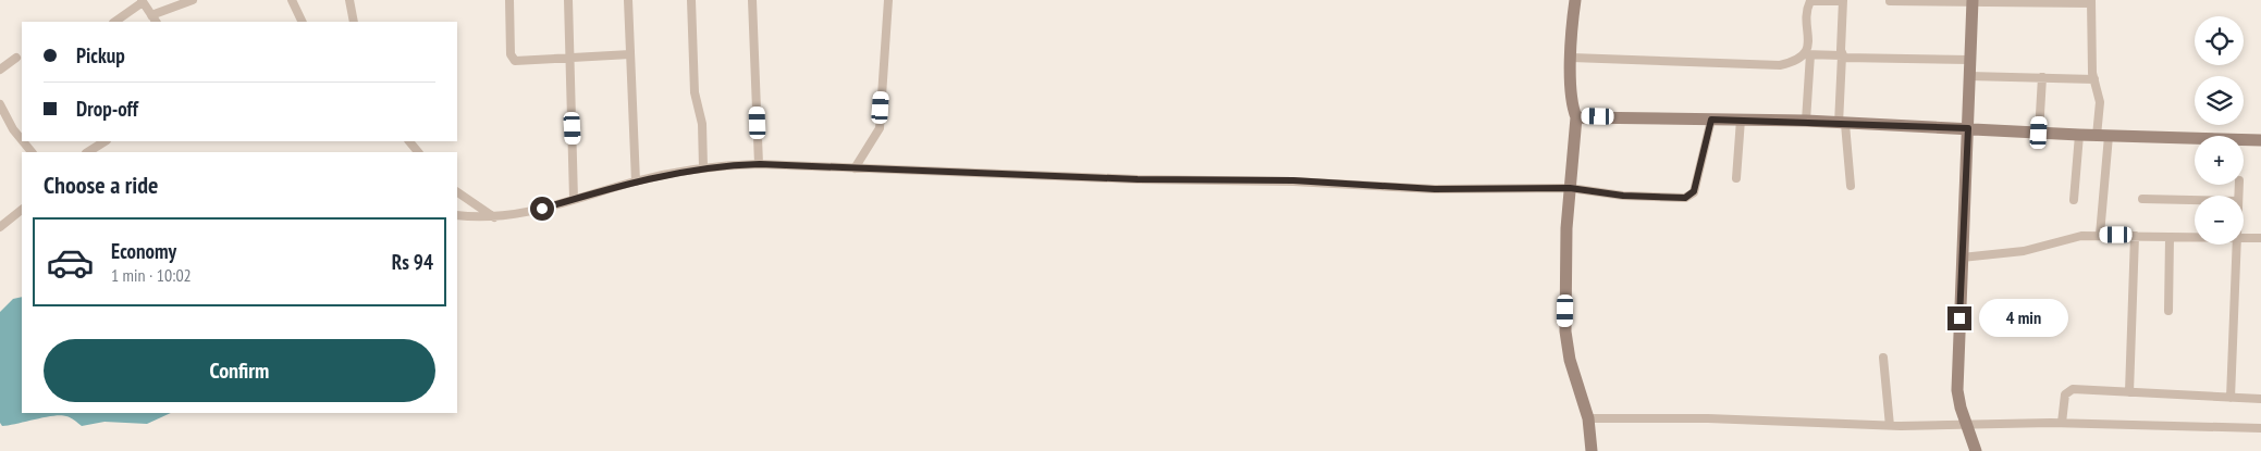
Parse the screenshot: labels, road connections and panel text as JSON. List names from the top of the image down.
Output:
{
  "page": {
    "map_buttons": ["+", "−"],
    "banner": ["Pickup", "Drop-off"],
    "heading": "Choose a ride",
    "list": [
      {
        "name": "Economy",
        "note": "1 min · 10:02",
        "value": "Rs 94"
      }
    ],
    "bubble": "4 min",
    "buttons": "Confirm"
  }
}
